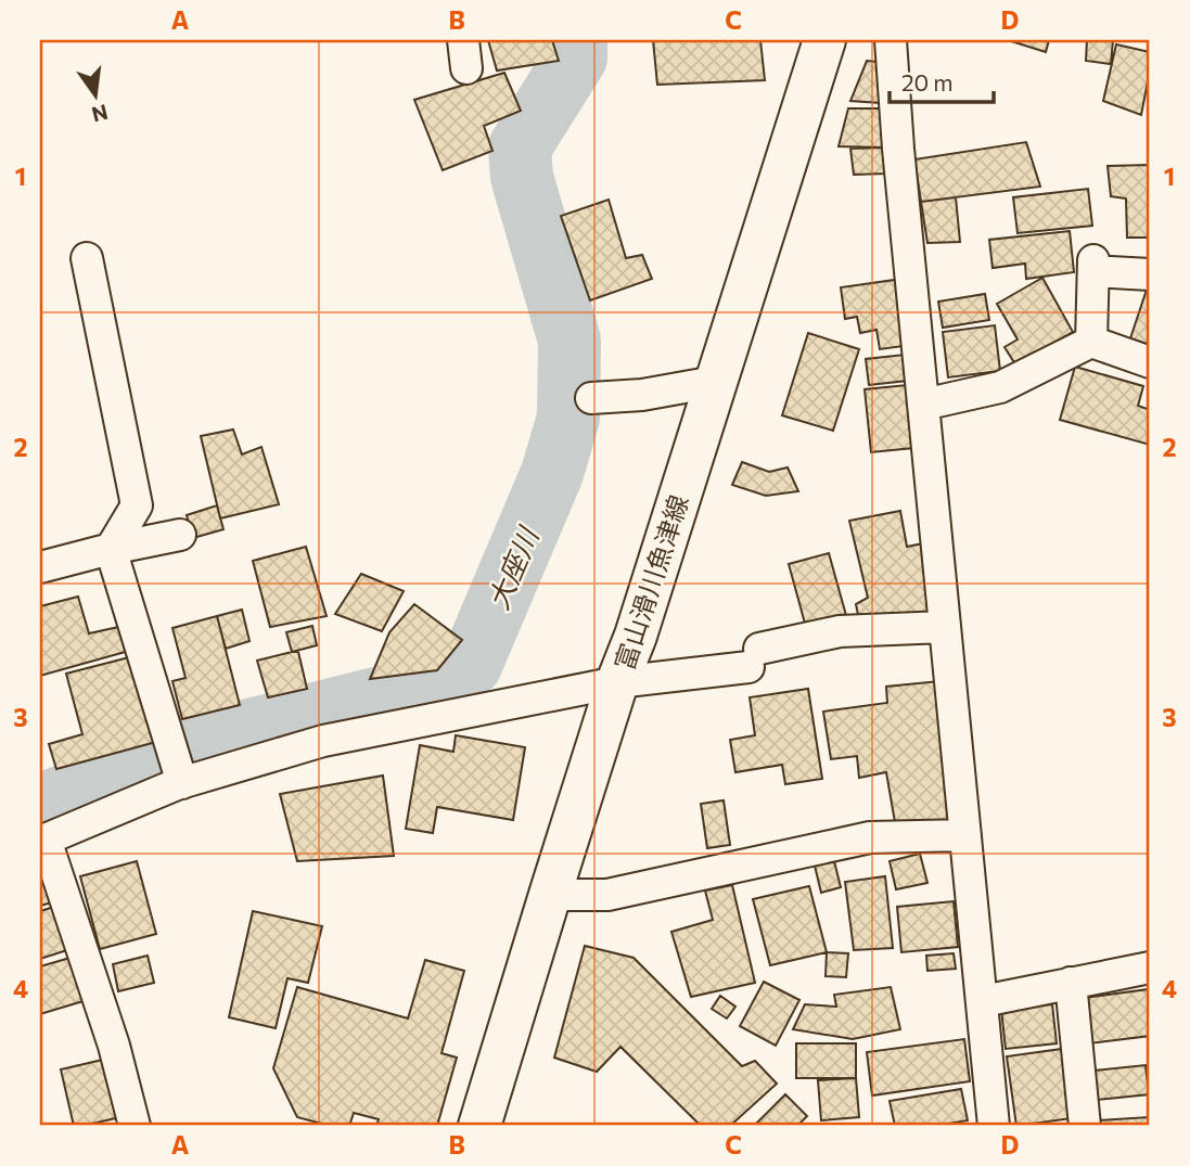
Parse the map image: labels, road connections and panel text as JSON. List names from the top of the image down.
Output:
{
  "streets": {
    "main road": ["富山滑川魚津線"]
  },
  "water": ["大座川"],
  "scale_bar": "20 m",
  "north": "bottom",
  "grid": {
    "columns": [
      "A",
      "B",
      "C",
      "D"
    ],
    "rows": [
      "1",
      "2",
      "3",
      "4"
    ]
  }
}
